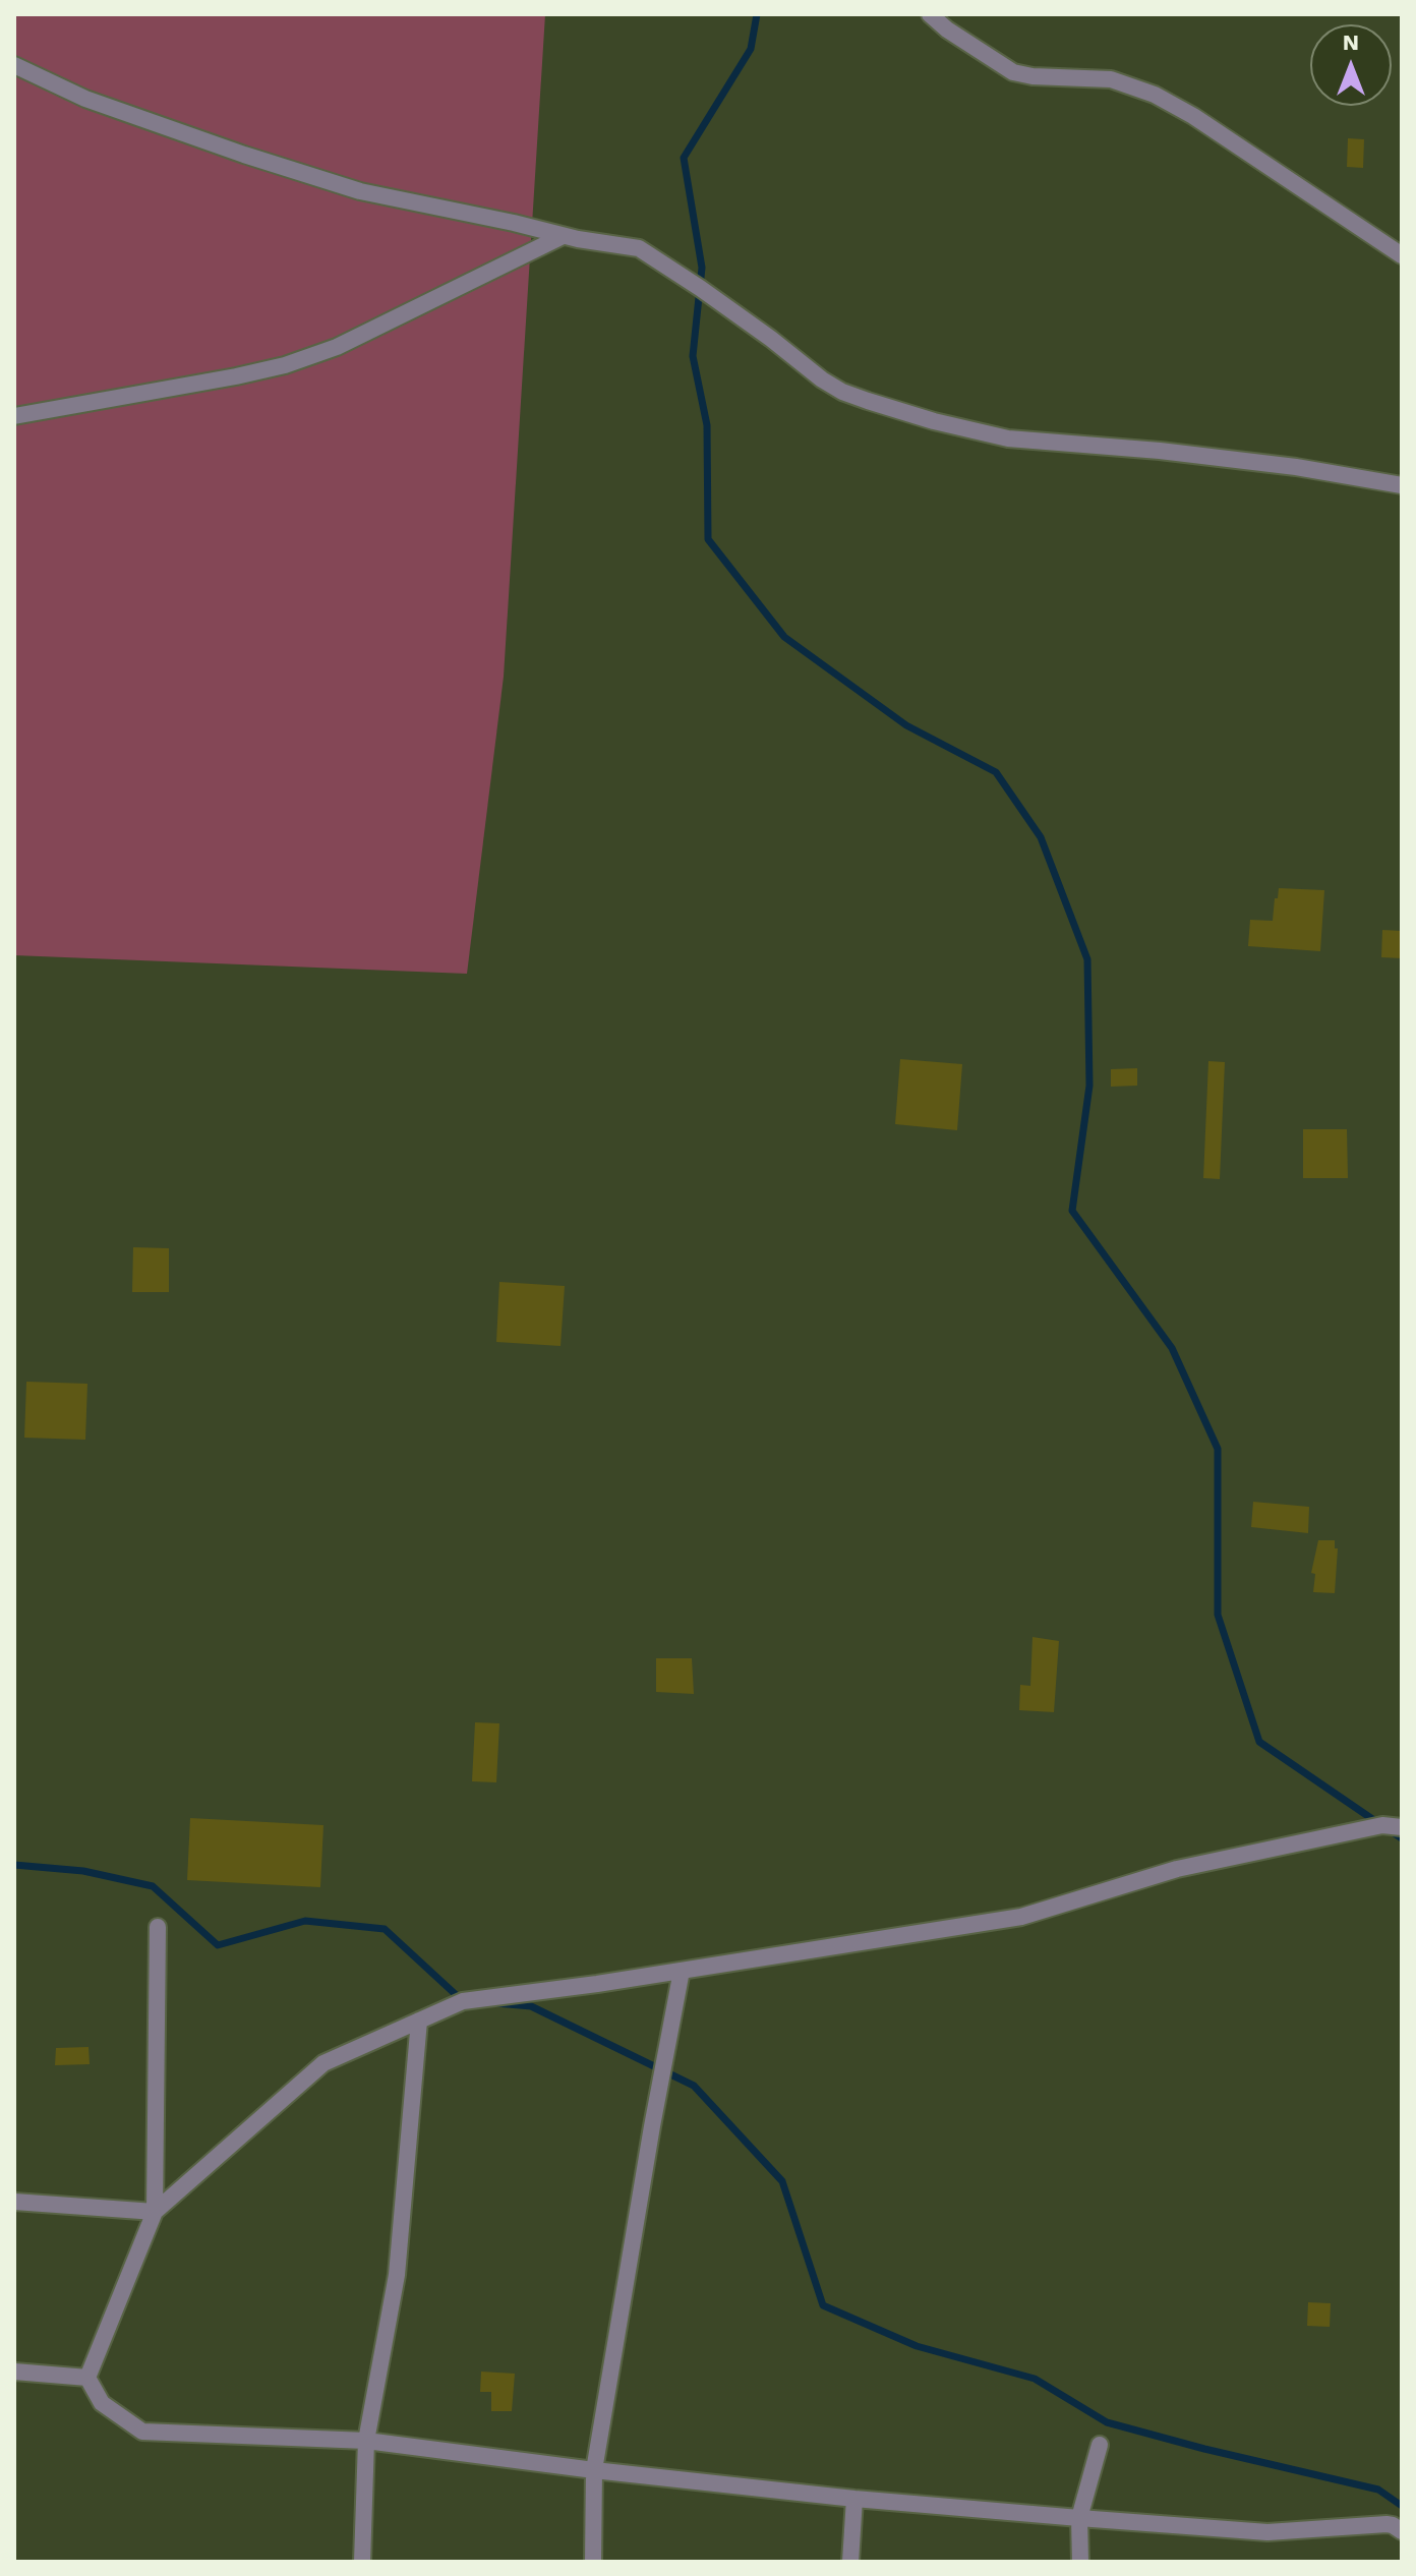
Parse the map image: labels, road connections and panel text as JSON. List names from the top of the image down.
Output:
{
  "north": "top"
}
